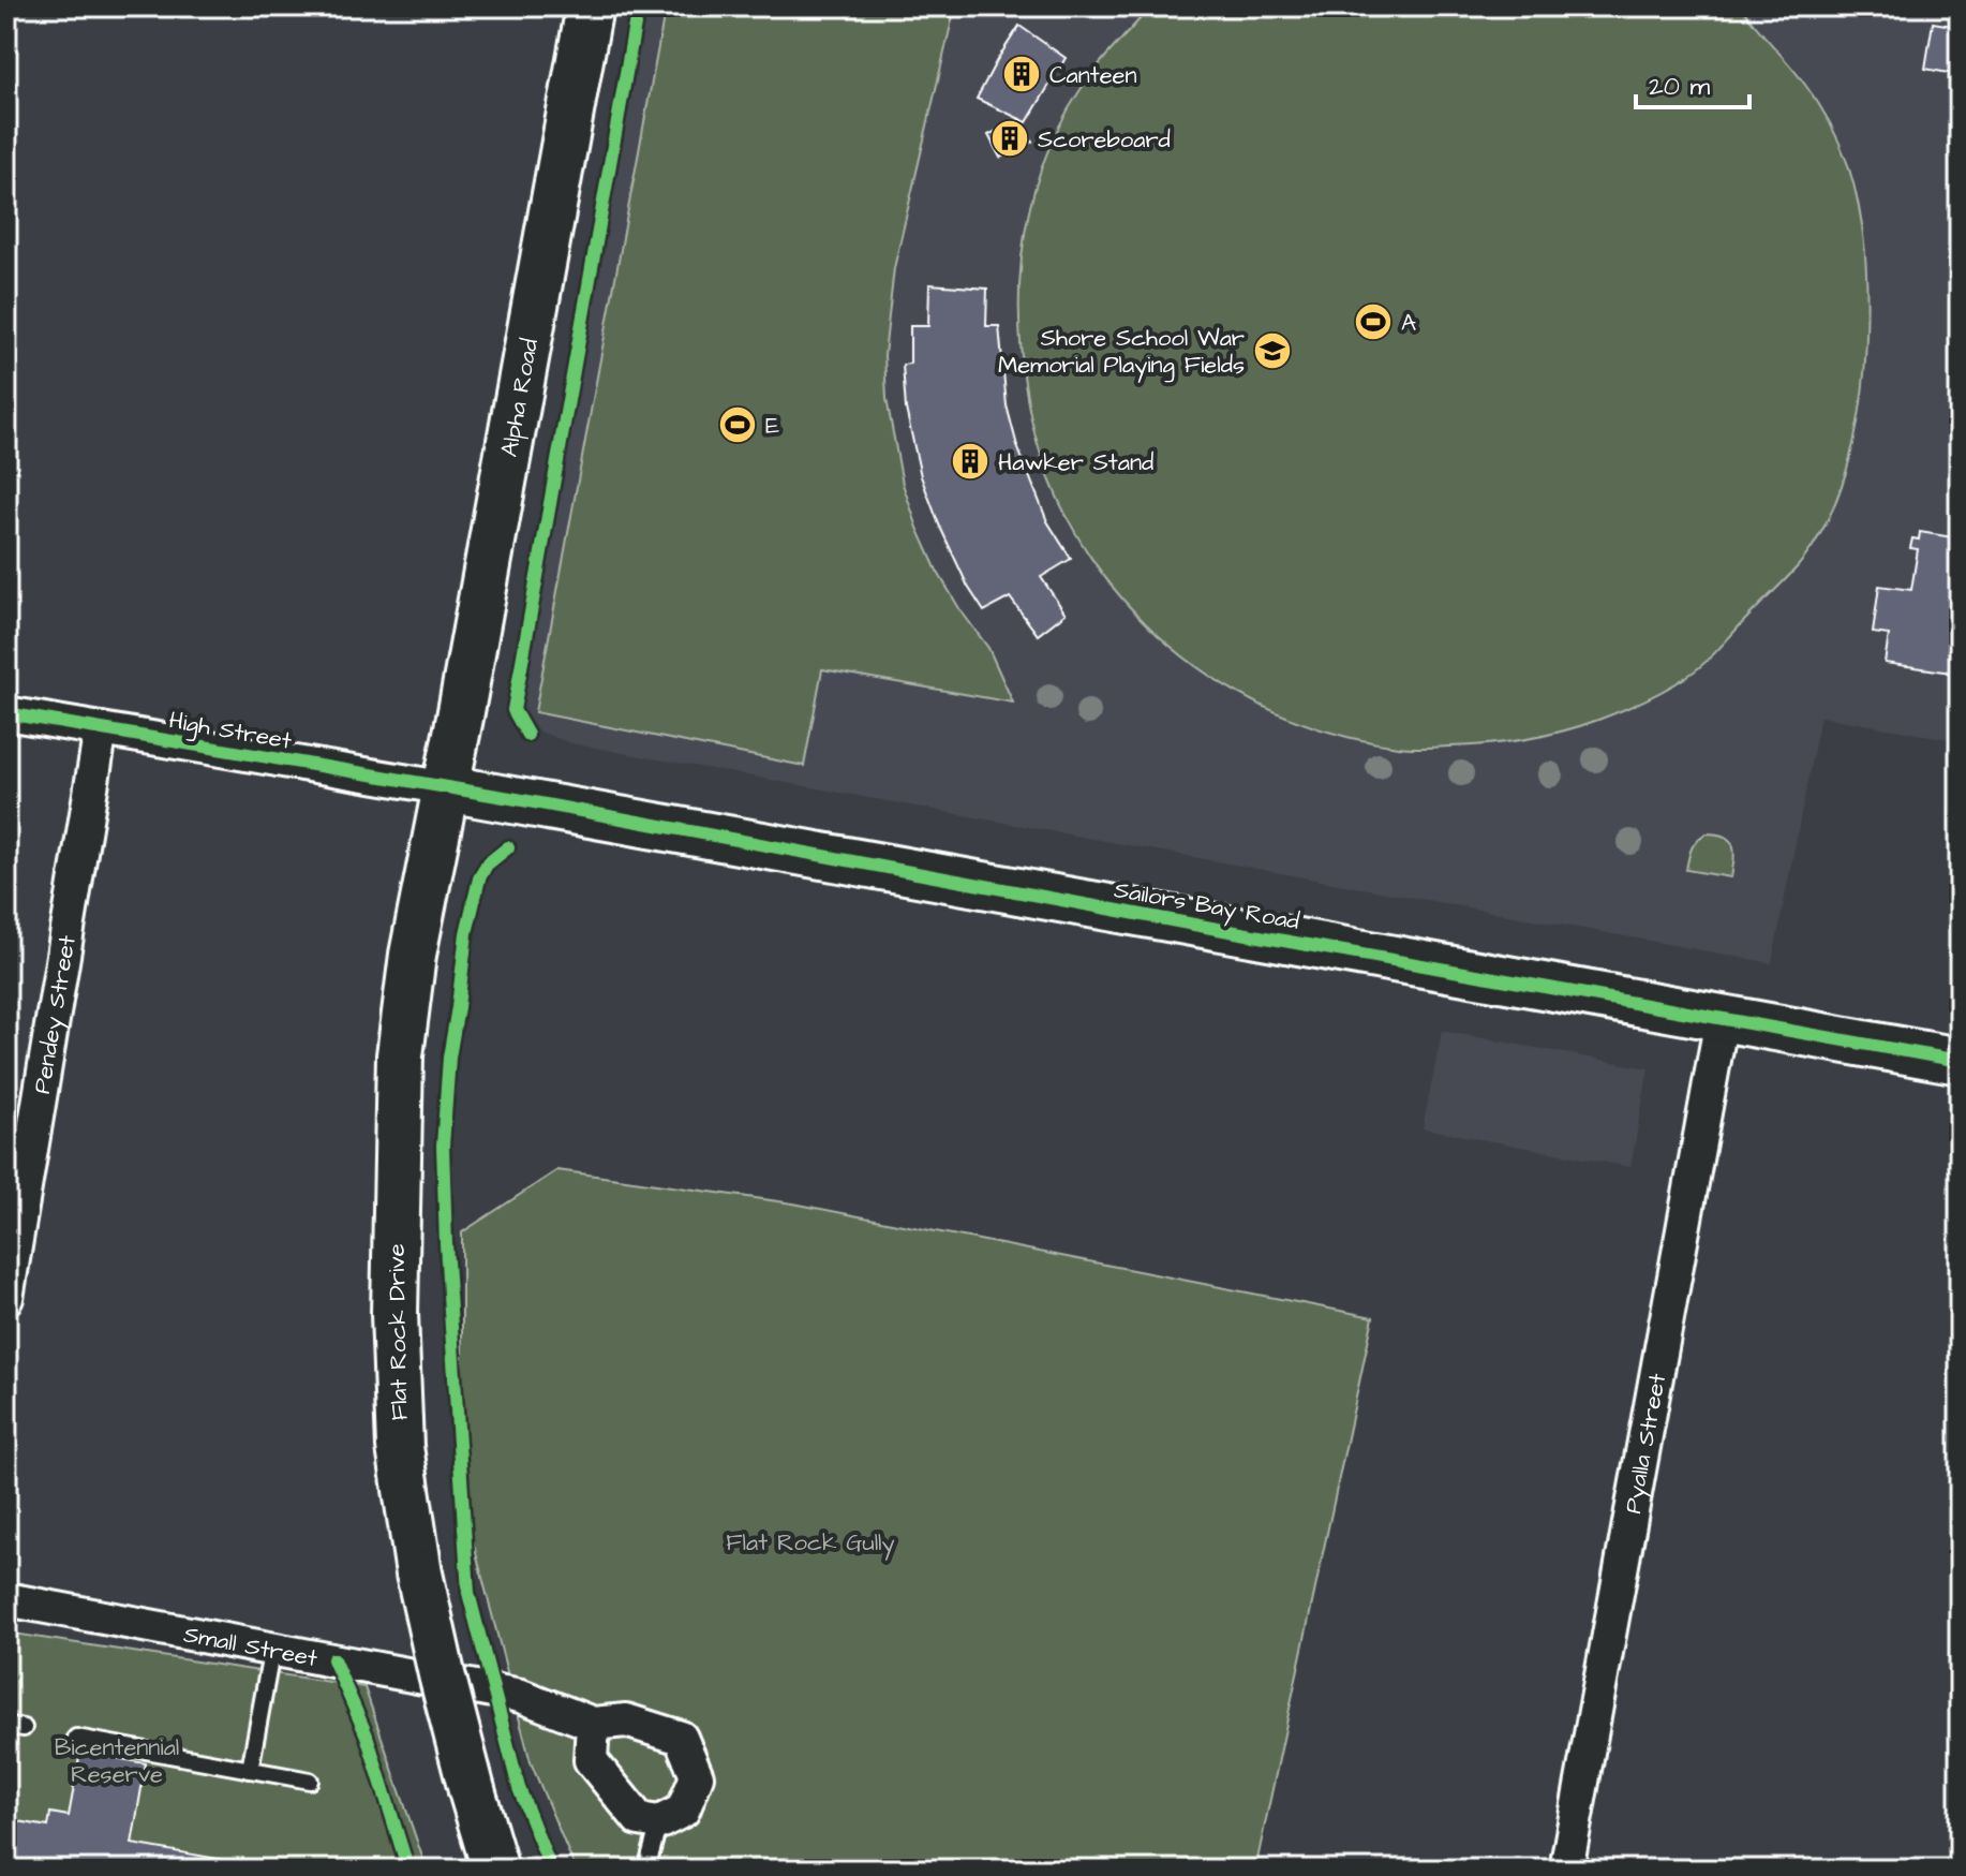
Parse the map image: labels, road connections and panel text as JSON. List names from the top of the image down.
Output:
{
  "streets": {
    "main road": ["Alpha Road", "Sailors Bay Road", "Flat Rock Drive"],
    "street": [
      "High Street",
      "Pendey Street",
      "Pyalla Street",
      "Small Street"
    ]
  },
  "crossings": [
    ["Alpha Road", "High Street"],
    ["Alpha Road", "Sailors Bay Road"],
    ["Alpha Road", "Flat Rock Drive"],
    ["High Street", "Sailors Bay Road"],
    ["High Street", "Pendey Street"],
    ["High Street", "Flat Rock Drive"],
    ["Sailors Bay Road", "Flat Rock Drive"],
    ["Sailors Bay Road", "Pyalla Street"]
  ],
  "parks": ["Flat Rock Gully", "Bicentennial Reserve"],
  "places": {
    "building": ["Canteen", "Scoreboard", "Hawker Stand"],
    "sports": ["A", "E"],
    "school or university": ["Shore School War Memorial Playing Fields"]
  },
  "scale_bar": "20 m"
}
